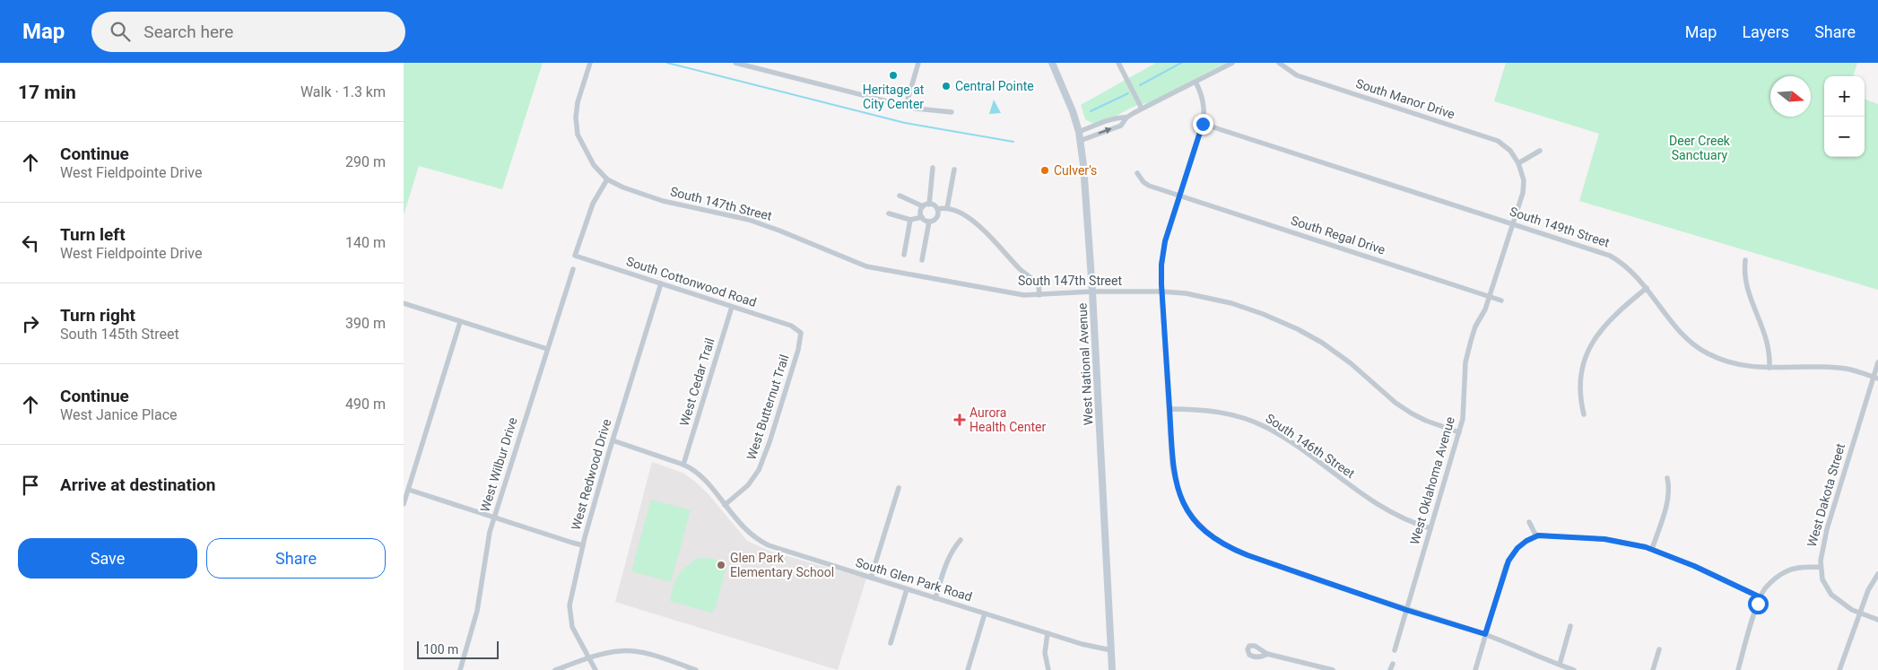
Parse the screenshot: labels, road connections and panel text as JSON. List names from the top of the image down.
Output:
{
  "streets": {
    "main road": ["West National Avenue"],
    "street": [
      "South Manor Drive",
      "South 147th Street",
      "South 149th Street",
      "South Regal Drive",
      "South Cottonwood Road",
      "West Cedar Trail",
      "West Butternut Trail",
      "South 146th Street",
      "West Wilbur Drive",
      "West Redwood Drive",
      "West Oklahoma Avenue",
      "West Dakota Street",
      "South Glen Park Road"
    ]
  },
  "crossings": [
    ["South Manor Drive", "West Oklahoma Avenue"],
    ["South 147th Street", "South Cottonwood Road"],
    ["South 147th Street", "West National Avenue"],
    ["South 147th Street", "West Oklahoma Avenue"],
    ["South 149th Street", "West Oklahoma Avenue"],
    ["South 149th Street", "West Dakota Street"],
    ["South Regal Drive", "West Oklahoma Avenue"],
    ["South Cottonwood Road", "West Cedar Trail"],
    ["South Cottonwood Road", "West Butternut Trail"],
    ["South Cottonwood Road", "West Redwood Drive"],
    ["West National Avenue", "South Glen Park Road"],
    ["West Cedar Trail", "South Glen Park Road"],
    ["West Butternut Trail", "South Glen Park Road"],
    ["South 146th Street", "West Oklahoma Avenue"],
    ["West Redwood Drive", "South Glen Park Road"]
  ],
  "parks": ["Deer Creek Sanctuary"],
  "places": {
    "other": [
      "Heritage at City Center",
      "Central Pointe",
      "Culver's",
      "Glen Park Elementary School"
    ],
    "health": ["Aurora Health Center"]
  },
  "scale_bar": "100 m",
  "north": "right",
  "page": {
    "header": "Map",
    "search": "Search here",
    "nav": ["Map", "Layers", "Share"],
    "heading": ["17 min", "Walk · 1.3 km"],
    "map_buttons": ["+", "−"],
    "list": [
      ["Continue", "West Fieldpointe Drive", "290 m"],
      ["Turn left", "West Fieldpointe Drive", "140 m"],
      ["Turn right", "South 145th Street", "390 m"],
      ["Continue", "West Janice Place", "490 m"],
      "Arrive at destination"
    ],
    "buttons": ["Save", "Share"],
    "scale": "100 m"
  }
}
